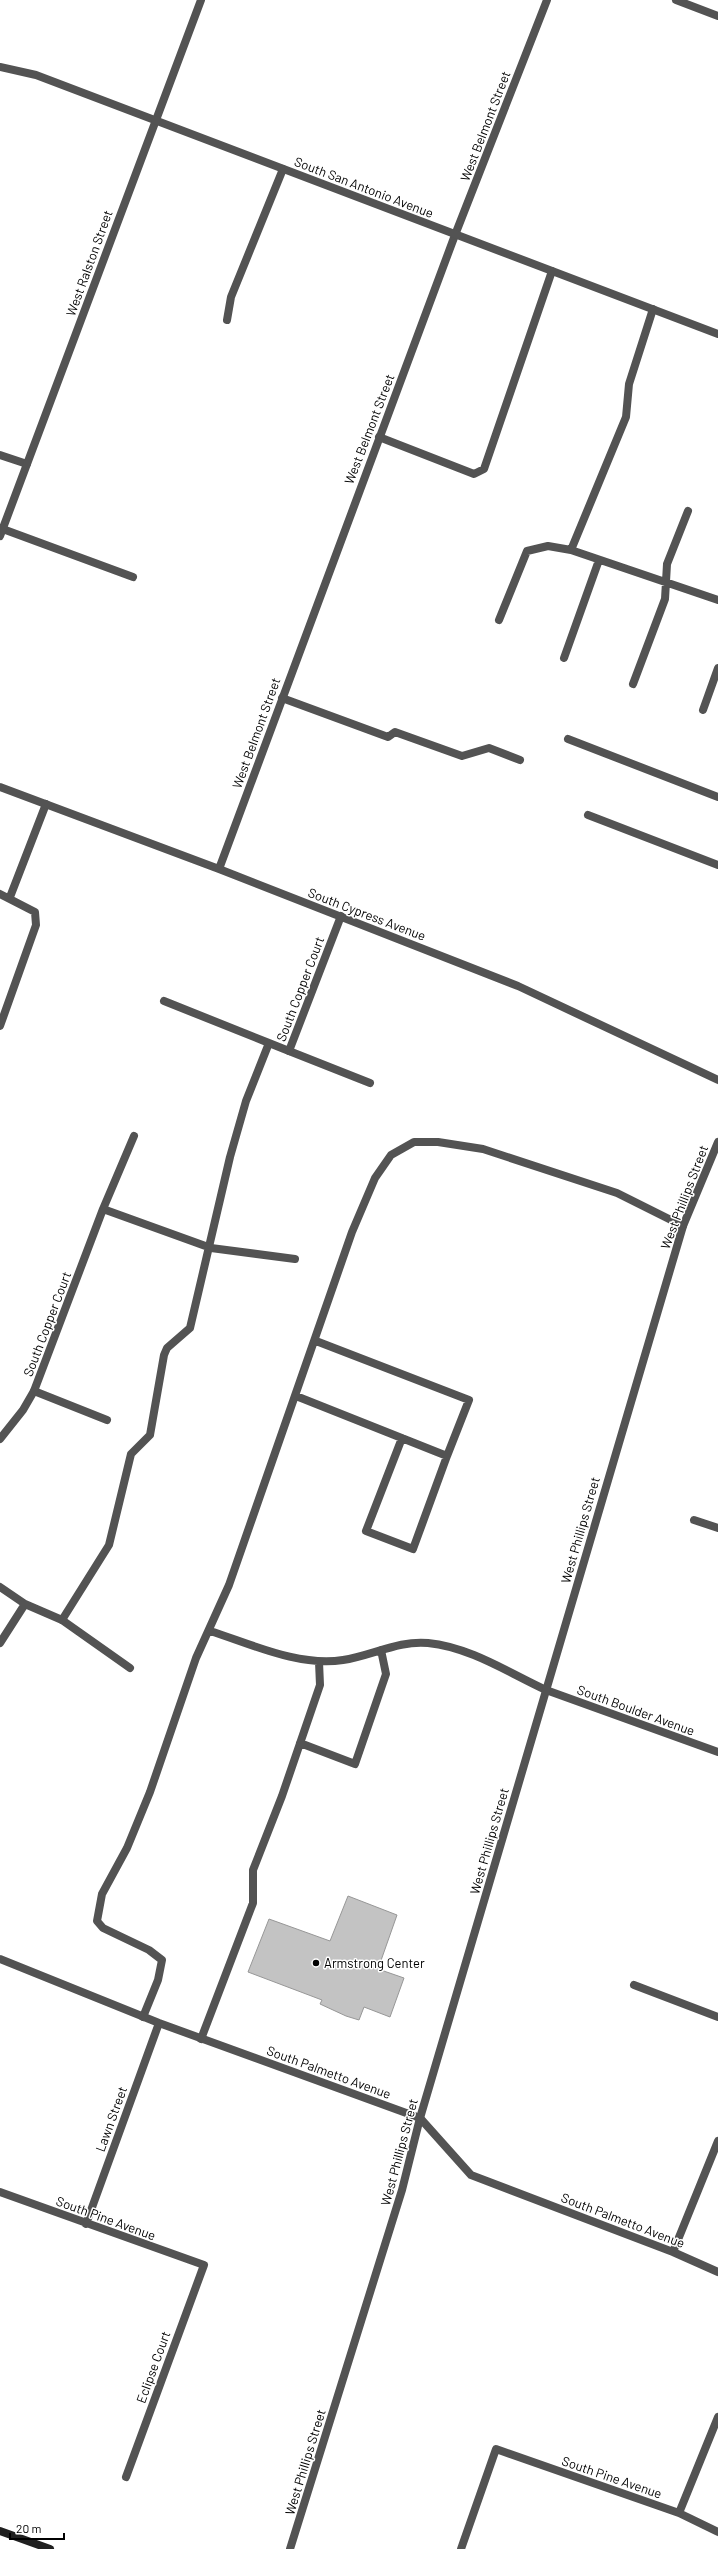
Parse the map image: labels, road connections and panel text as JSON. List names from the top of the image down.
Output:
{
  "streets": {
    "street": [
      "West Belmont Street",
      "South San Antonio Avenue",
      "West Ralston Street",
      "South Cypress Avenue",
      "South Copper Court",
      "West Phillips Street",
      "South Boulder Avenue",
      "South Palmetto Avenue",
      "Lawn Street",
      "South Pine Avenue",
      "Eclipse Court"
    ]
  },
  "crossings": [
    ["West Belmont Street", "South San Antonio Avenue"],
    ["West Belmont Street", "South Cypress Avenue"],
    ["South San Antonio Avenue", "West Ralston Street"],
    ["South Cypress Avenue", "South Copper Court"],
    ["West Phillips Street", "South Boulder Avenue"],
    ["West Phillips Street", "South Palmetto Avenue"],
    ["South Palmetto Avenue", "Lawn Street"],
    ["Lawn Street", "South Pine Avenue"],
    ["South Pine Avenue", "Eclipse Court"]
  ],
  "places": ["Armstrong Center"],
  "scale_bar": "20 m"
}
